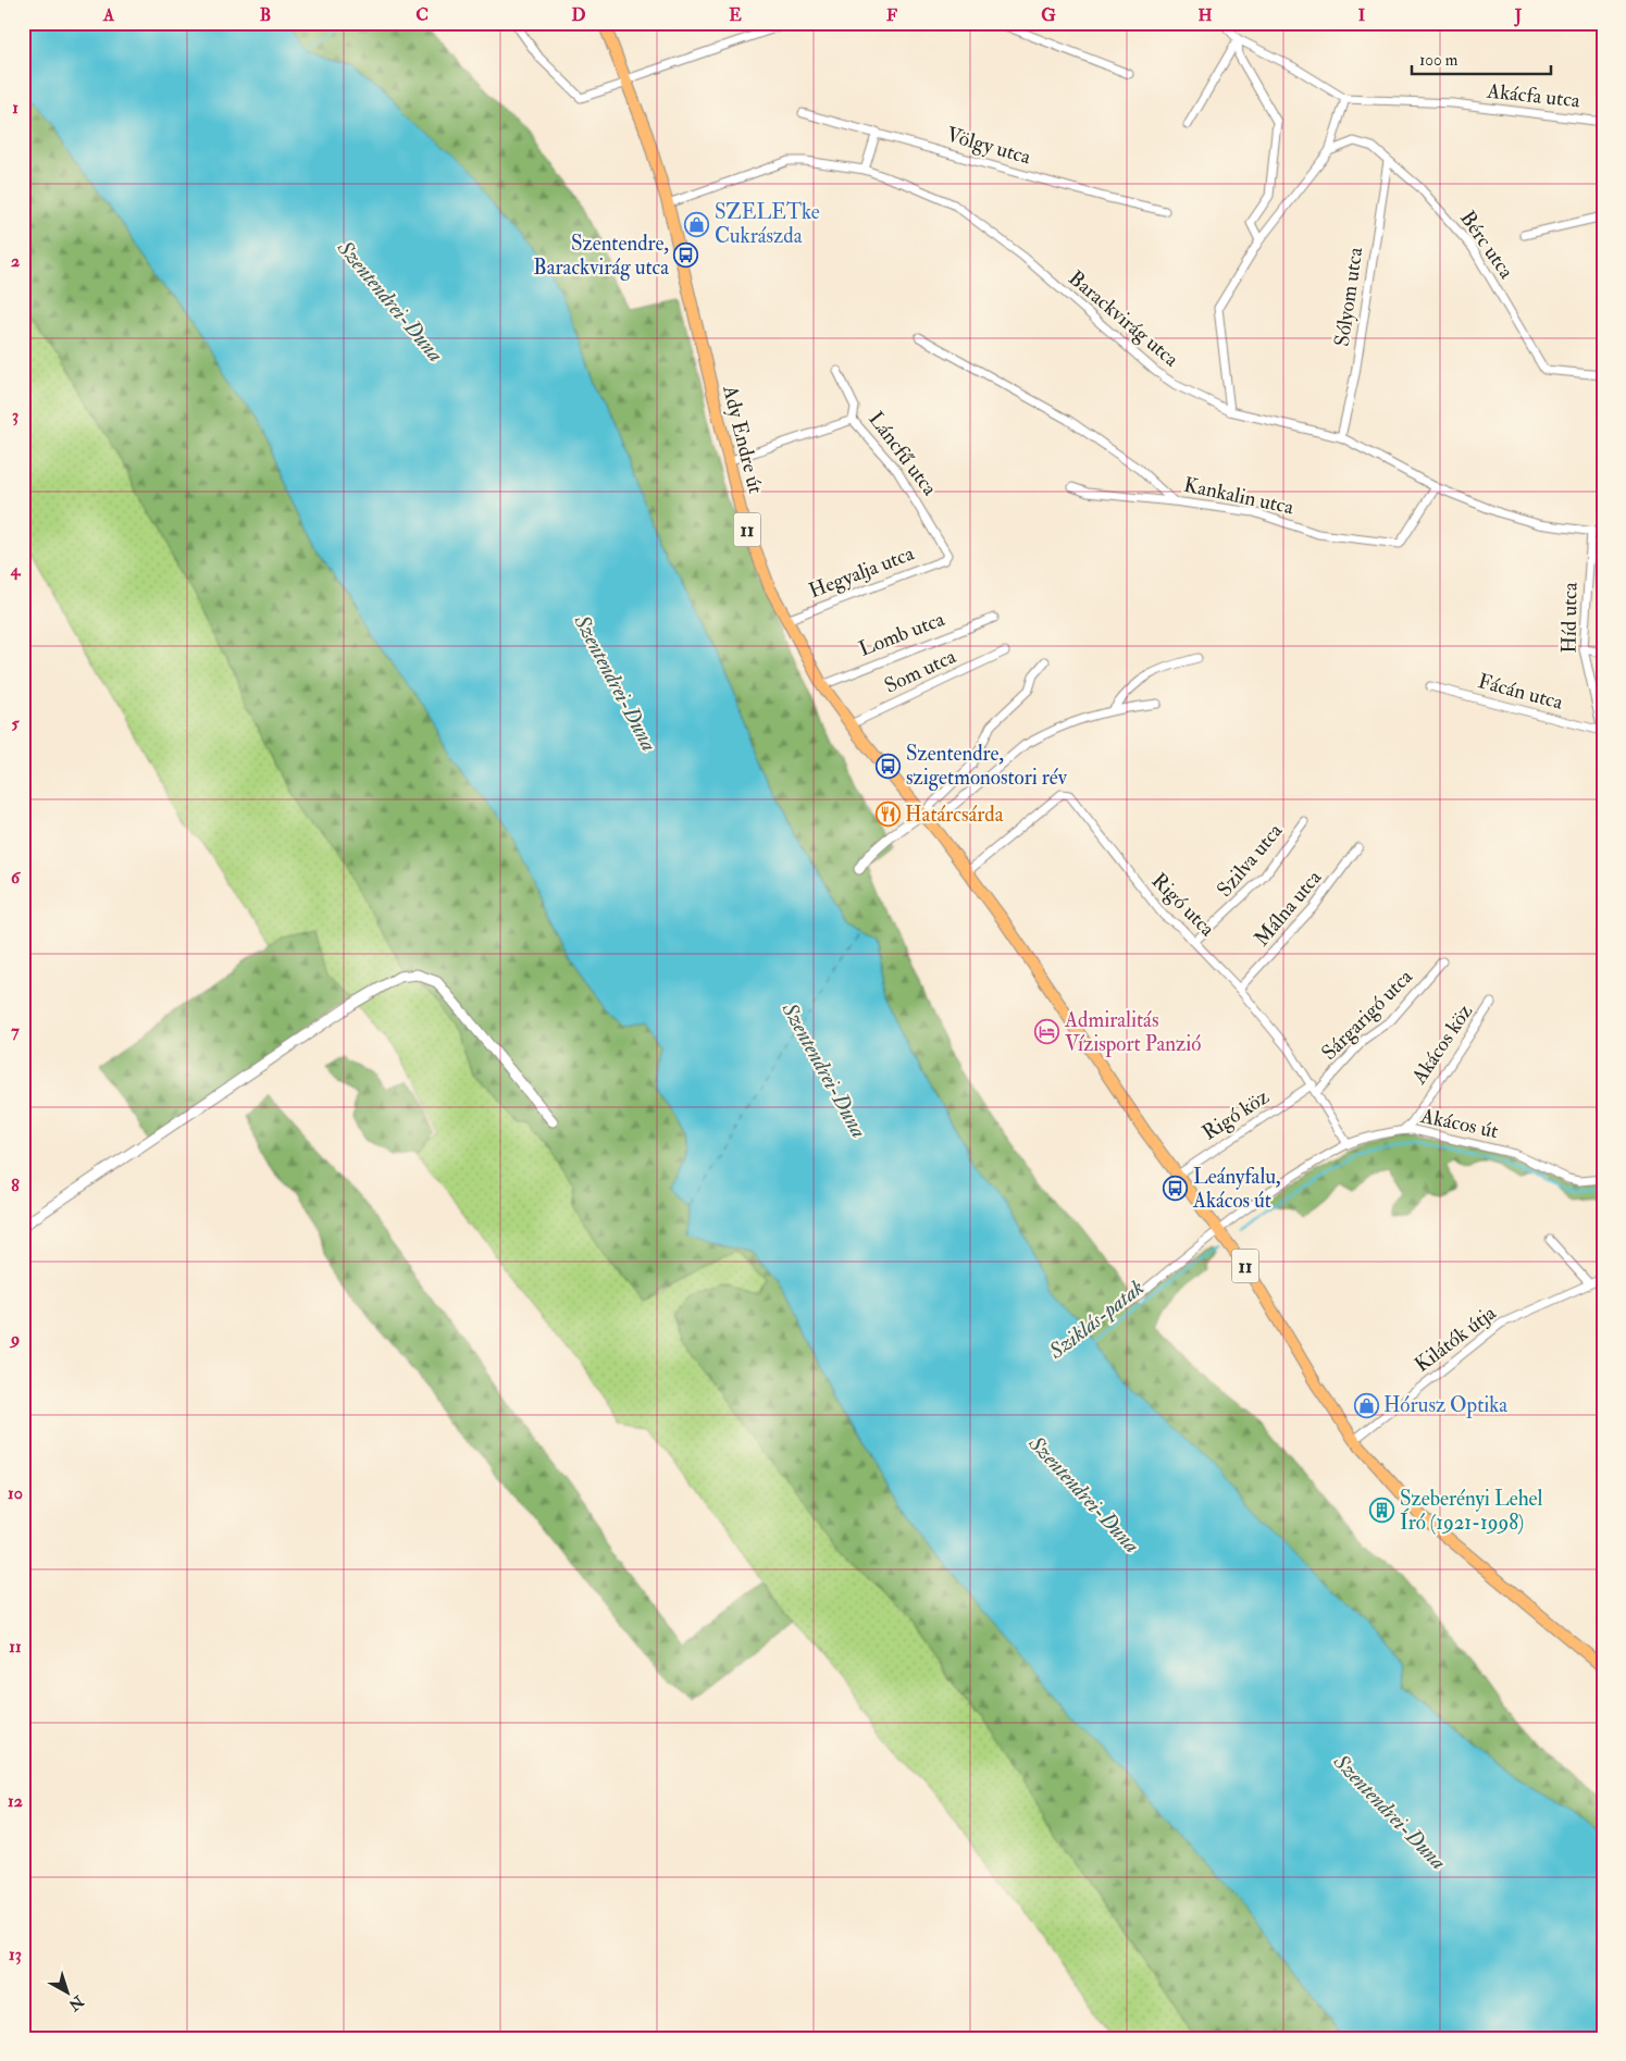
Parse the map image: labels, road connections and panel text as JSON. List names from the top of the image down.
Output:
{
  "streets": {
    "main road": ["Ady Endre út", "11"],
    "street": [
      "Akácfa utca",
      "Völgy utca",
      "Bérc utca",
      "Sólyom utca",
      "Barackvirág utca",
      "Láncfű utca",
      "Kankalin utca",
      "Hegyalja utca",
      "Híd utca",
      "Lomb utca",
      "Som utca",
      "Fácán utca",
      "Szilva utca",
      "Rigó utca",
      "Málna utca",
      "Sárgarigó utca",
      "Akácos köz",
      "Rigó köz",
      "Akácos út",
      "Kilátók útja"
    ]
  },
  "crossings": [
    ["Bérc utca", "Sólyom utca"],
    ["Sólyom utca", "Barackvirág utca"],
    ["Barackvirág utca", "Ady Endre út"],
    ["Barackvirág utca", "Kankalin utca"],
    ["Barackvirág utca", "Híd utca"],
    ["Ady Endre út", "11"],
    ["Ady Endre út", "Hegyalja utca"],
    ["Ady Endre út", "Lomb utca"],
    ["Ady Endre út", "Som utca"],
    ["Láncfű utca", "Hegyalja utca"],
    ["11", "Rigó utca"],
    ["11", "Rigó köz"],
    ["11", "Akácos út"],
    ["11", "Kilátók útja"],
    ["Híd utca", "Fácán utca"],
    ["Szilva utca", "Rigó utca"],
    ["Rigó utca", "Málna utca"],
    ["Rigó utca", "Sárgarigó utca"],
    ["Rigó utca", "Rigó köz"],
    ["Rigó utca", "Akácos út"],
    ["Sárgarigó utca", "Rigó köz"],
    ["Akácos köz", "Akácos út"]
  ],
  "water": ["Szentendrei-Duna", "Sziklás-patak"],
  "places": {
    "shop": ["SZELETke Cukrászda", "Hórusz Optika"],
    "bus stop": ["Szentendre, Barackvirág utca", "Szentendre, szigetmonostori rév", "Leányfalu, Akácos út"],
    "restaurant": ["Határcsárda"],
    "hotel": ["Admiralitás Vízisport Panzió"],
    "building": ["Szeberényi Lehel Író (1921-1998)"]
  },
  "scale_bar": "100 m",
  "north": "bottom right",
  "grid": {
    "columns": [
      "A",
      "B",
      "C",
      "D",
      "E",
      "F",
      "G",
      "H",
      "I",
      "J"
    ],
    "rows": [
      "1",
      "2",
      "3",
      "4",
      "5",
      "6",
      "7",
      "8",
      "9",
      "10",
      "11",
      "12",
      "13"
    ]
  }
}
